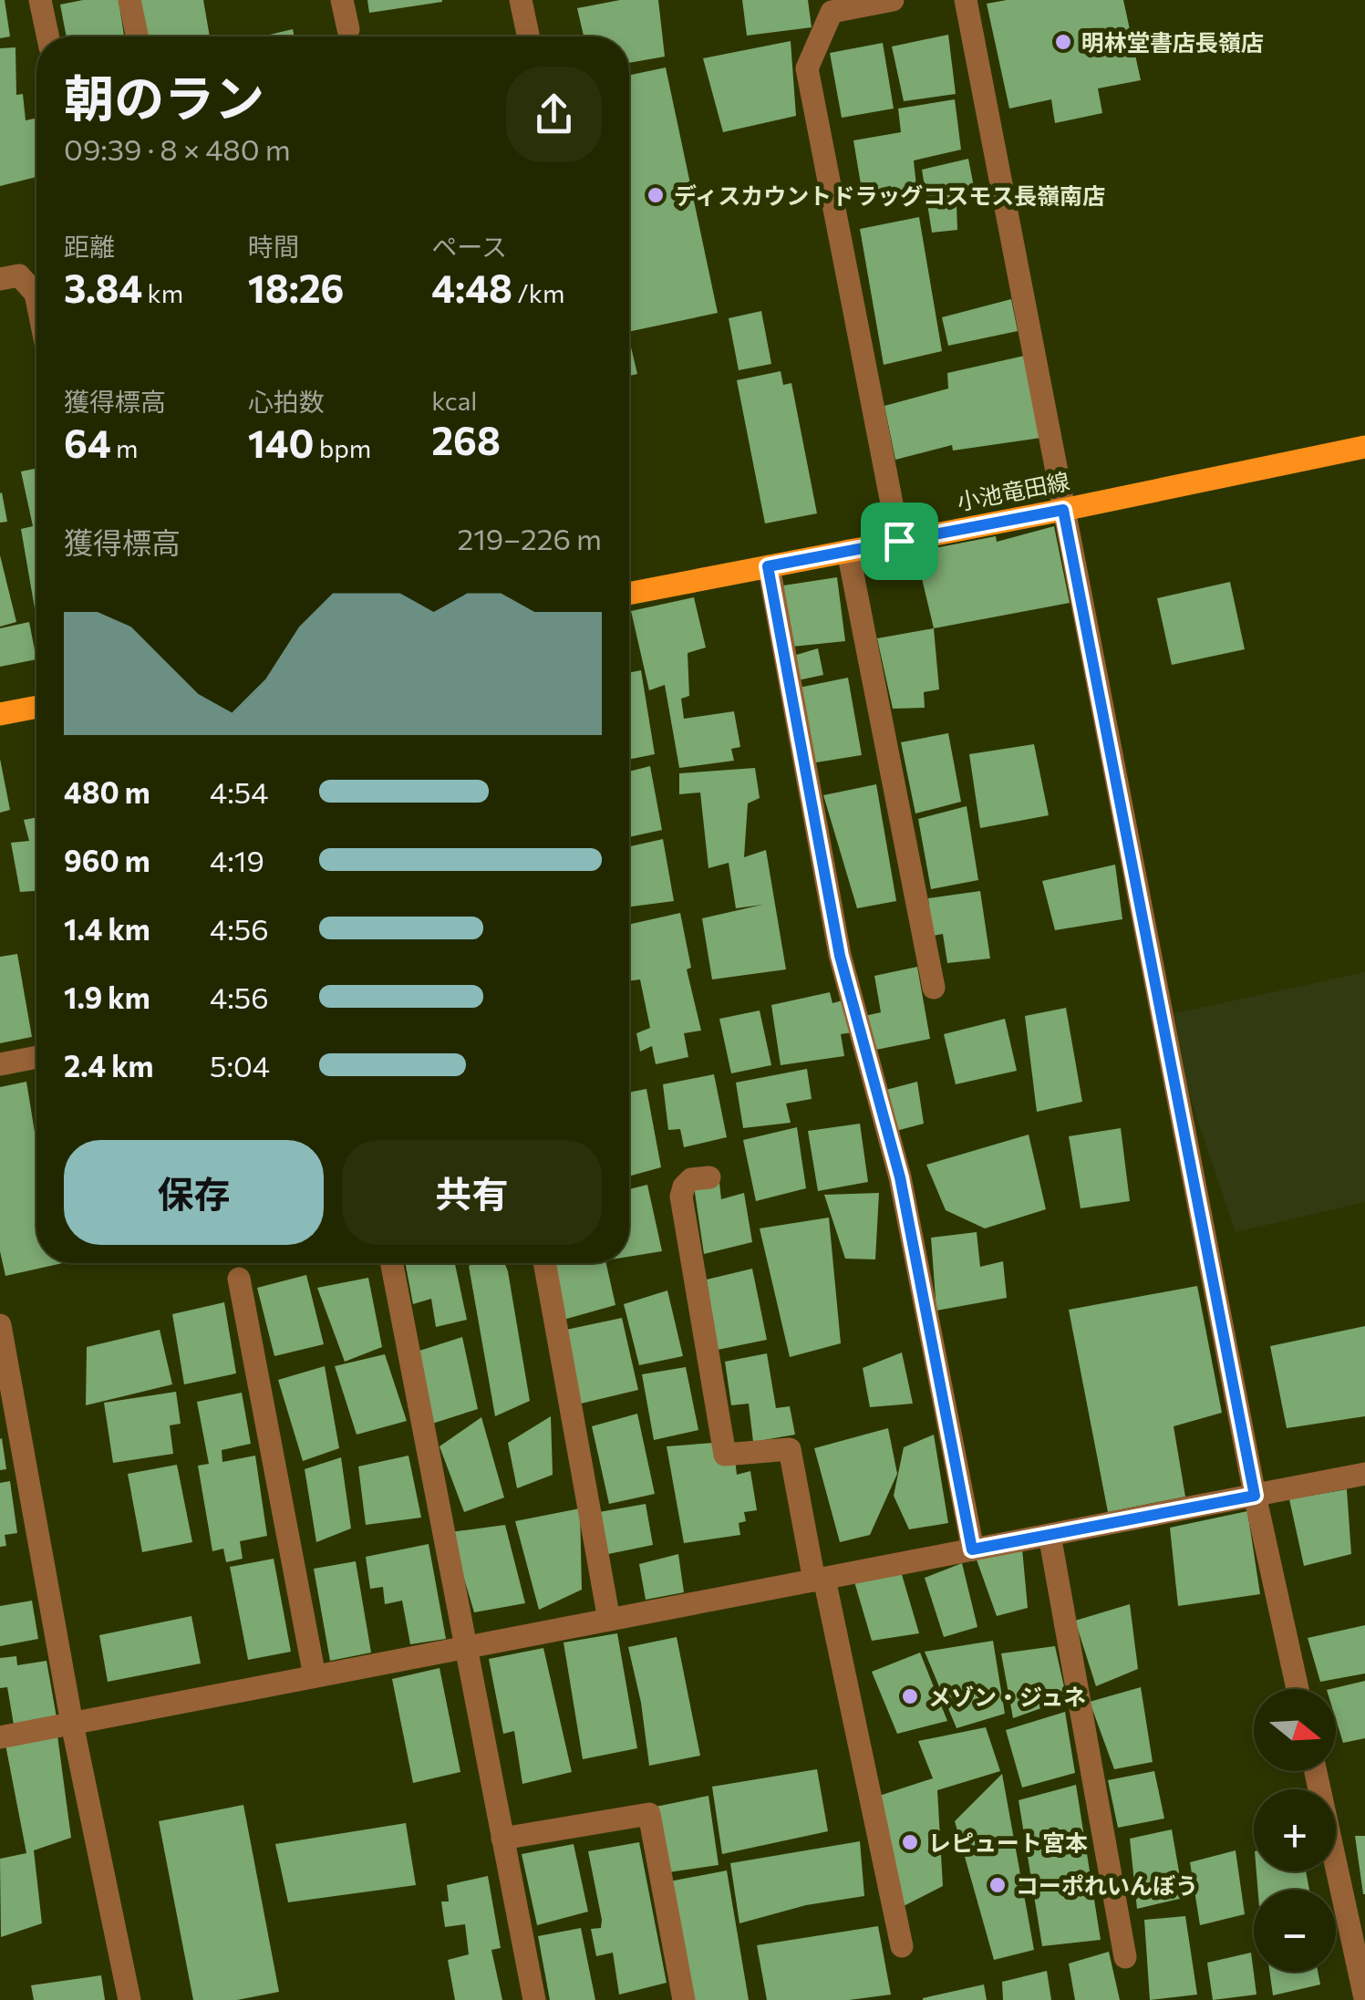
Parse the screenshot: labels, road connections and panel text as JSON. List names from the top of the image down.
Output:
{
  "streets": {
    "main road": ["小池竜田線"]
  },
  "places": [
    "明林堂書店長嶺店",
    "ディスカウントドラッグコスモス長嶺南店",
    "メゾン・ジュネ",
    "レピュート宮本",
    "コーポれいんぼう"
  ],
  "north": "right",
  "page": {
    "heading": ["朝のラン", "09:39 · 8 × 480 m"],
    "stats": [
      ["距離", "3.84 km"],
      ["時間", "18:26"],
      ["ペース", "4:48 /km"],
      ["獲得標高", "64 m"],
      ["心拍数", "140 bpm"],
      ["kcal", "268"]
    ],
    "chart": ["獲得標高", "219–226 m"],
    "list": [
      {
        "name": "480 m",
        "note": "4:54"
      },
      {
        "name": "960 m",
        "note": "4:19"
      },
      {
        "name": "1.4 km",
        "note": "4:56"
      },
      {
        "name": "1.9 km",
        "note": "4:56"
      },
      {
        "name": "2.4 km",
        "note": "5:04"
      }
    ],
    "buttons": ["保存", "共有"],
    "map_buttons": ["+", "−"]
  }
}
